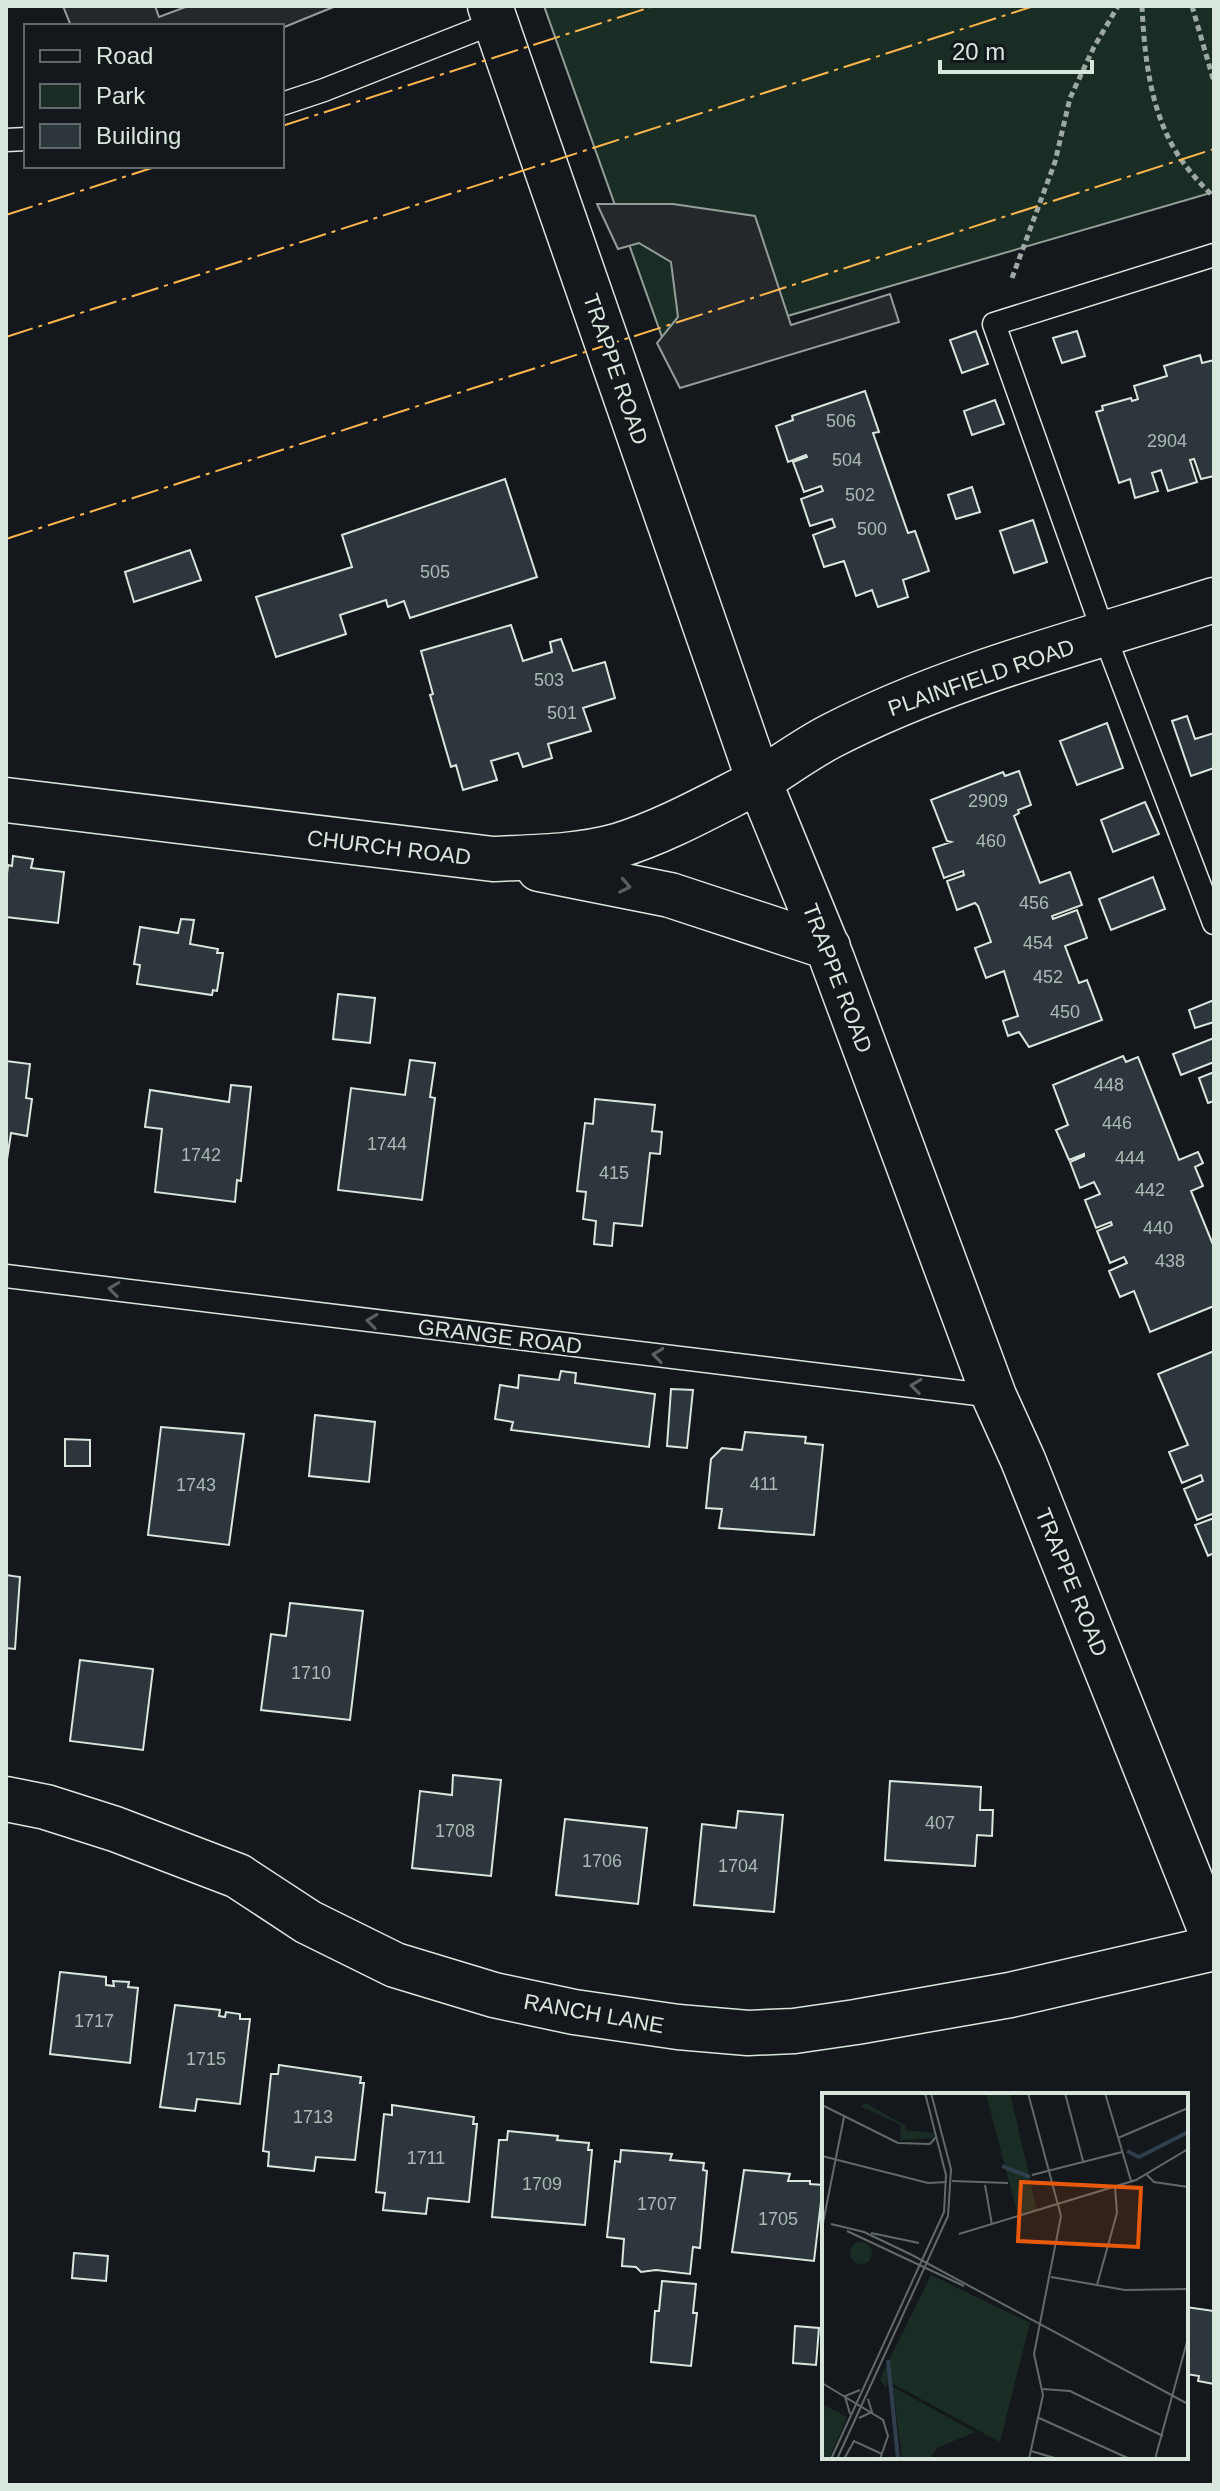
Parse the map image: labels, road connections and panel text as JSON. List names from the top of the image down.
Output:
{
  "streets": {
    "street": [
      "TRAPPE ROAD",
      "PLAINFIELD ROAD",
      "CHURCH ROAD",
      "RANCH LANE"
    ],
    "lane": ["GRANGE ROAD"]
  },
  "crossings": [
    ["TRAPPE ROAD", "PLAINFIELD ROAD"],
    ["TRAPPE ROAD", "CHURCH ROAD"],
    ["TRAPPE ROAD", "GRANGE ROAD"],
    ["PLAINFIELD ROAD", "CHURCH ROAD"]
  ],
  "one_way": ["GRANGE ROAD"],
  "house_numbers": [
    "506",
    "2904",
    "504",
    "502",
    "500",
    "505",
    "503",
    "501",
    "2909",
    "460",
    "456",
    "454",
    "452",
    "450",
    "448",
    "446",
    "1744",
    "1742",
    "444",
    "415",
    "442",
    "440",
    "438",
    "411",
    "1743",
    "1710",
    "407",
    "1708",
    "1706",
    "1704",
    "1717",
    "1715",
    "1713",
    "1711",
    "1709",
    "1707",
    "1705"
  ],
  "legend": ["Road", "Park", "Building"],
  "scale_bar": "20 m"
}
